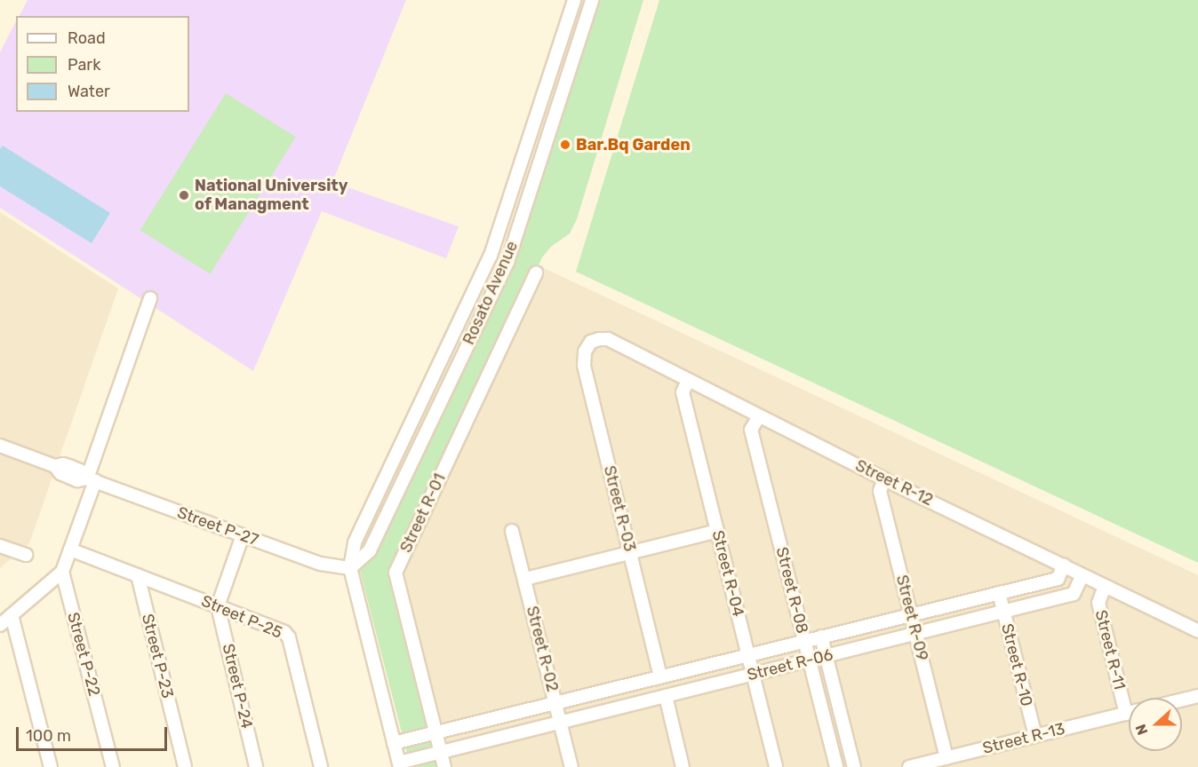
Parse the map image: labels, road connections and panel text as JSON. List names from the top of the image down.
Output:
{
  "streets": {
    "street": [
      "Rosato Avenue",
      "Street R-12",
      "Street R-03",
      "Street R-01",
      "Street P-27",
      "Street R-04",
      "Street R-08",
      "Street P-25",
      "Street R-09",
      "Street R-02",
      "Street R-11",
      "Street P-22",
      "Street P-23",
      "Street R-06",
      "Street R-10",
      "Street P-24",
      "Street R-13"
    ]
  },
  "crossings": [
    ["Rosato Avenue", "Street P-27"],
    ["Rosato Avenue", "Street R-06"],
    ["Street R-12", "Street R-03"],
    ["Street R-12", "Street R-04"],
    ["Street R-12", "Street R-08"],
    ["Street R-12", "Street R-09"],
    ["Street R-12", "Street R-11"],
    ["Street R-12", "Street R-06"],
    ["Street R-03", "Street R-06"],
    ["Street R-01", "Street R-06"],
    ["Street R-04", "Street R-06"],
    ["Street R-08", "Street R-06"],
    ["Street P-25", "Street P-23"],
    ["Street P-25", "Street P-24"],
    ["Street R-09", "Street R-06"],
    ["Street R-09", "Street R-13"],
    ["Street R-02", "Street R-06"],
    ["Street R-11", "Street R-13"],
    ["Street R-06", "Street R-10"],
    ["Street R-10", "Street R-13"]
  ],
  "places": ["Bar.Bq Garden", "National University of Managment"],
  "legend": ["Road", "Park", "Water"],
  "scale_bar": "100 m",
  "north": "left"
}
